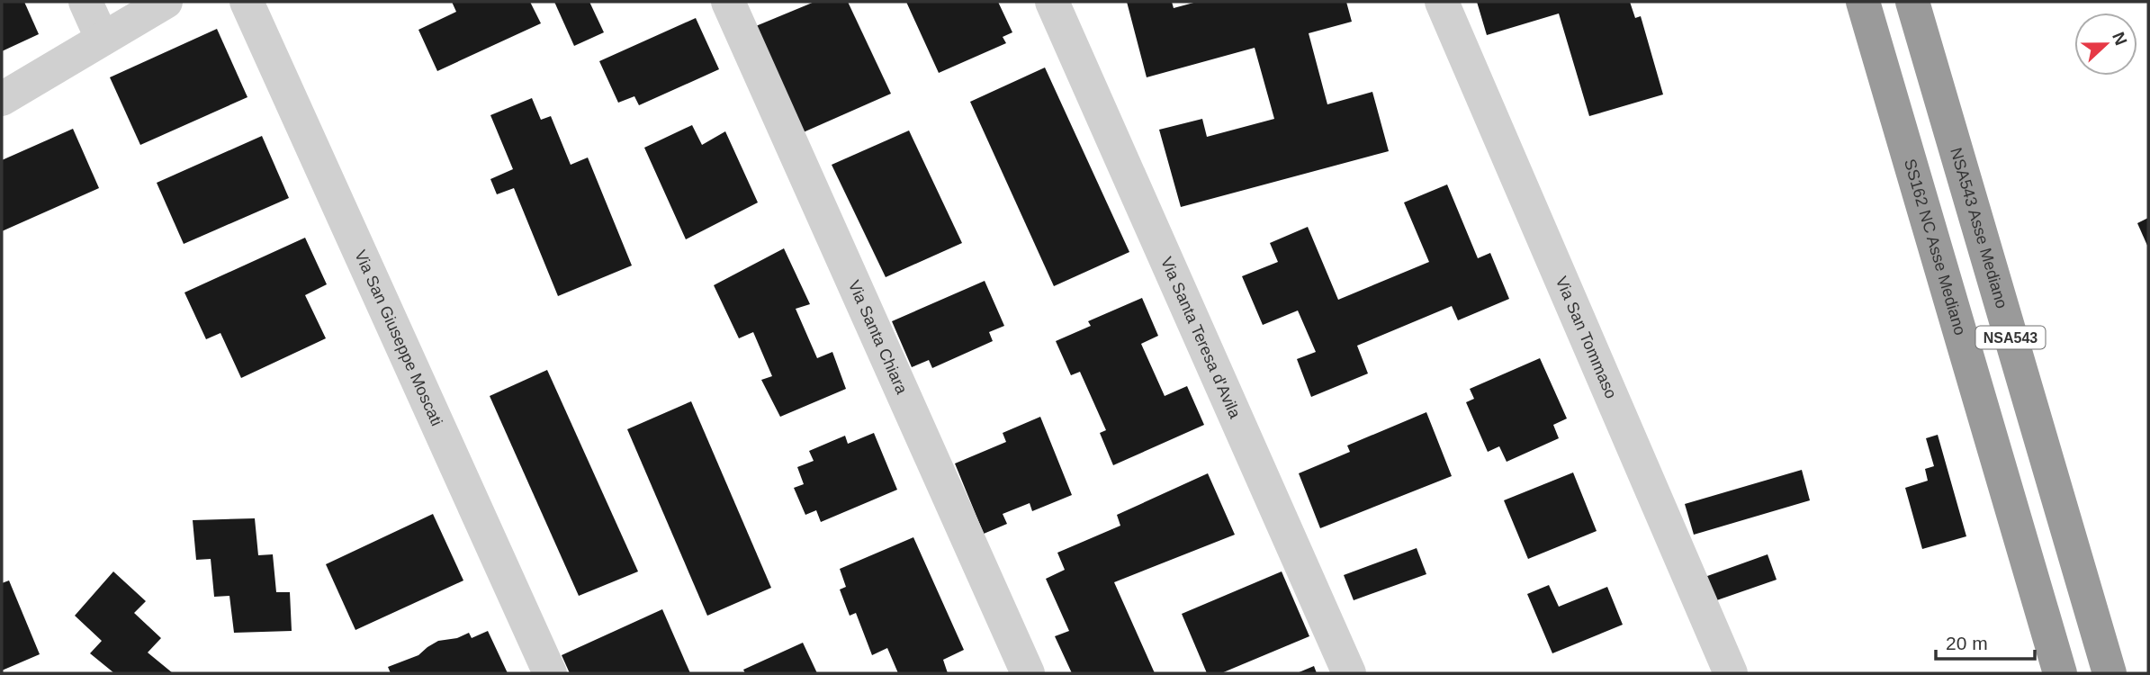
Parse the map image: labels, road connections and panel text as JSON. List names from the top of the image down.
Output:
{
  "streets": {
    "highway": ["NSA543 Asse Mediano", "SS162 NC Asse Mediano", "NSA543"],
    "street": [
      "Via San Giuseppe Moscati",
      "Via Santa Chiara",
      "Via Santa Teresa d'Avila",
      "Via San Tommaso"
    ]
  },
  "scale_bar": "20 m",
  "north": "right"
}
